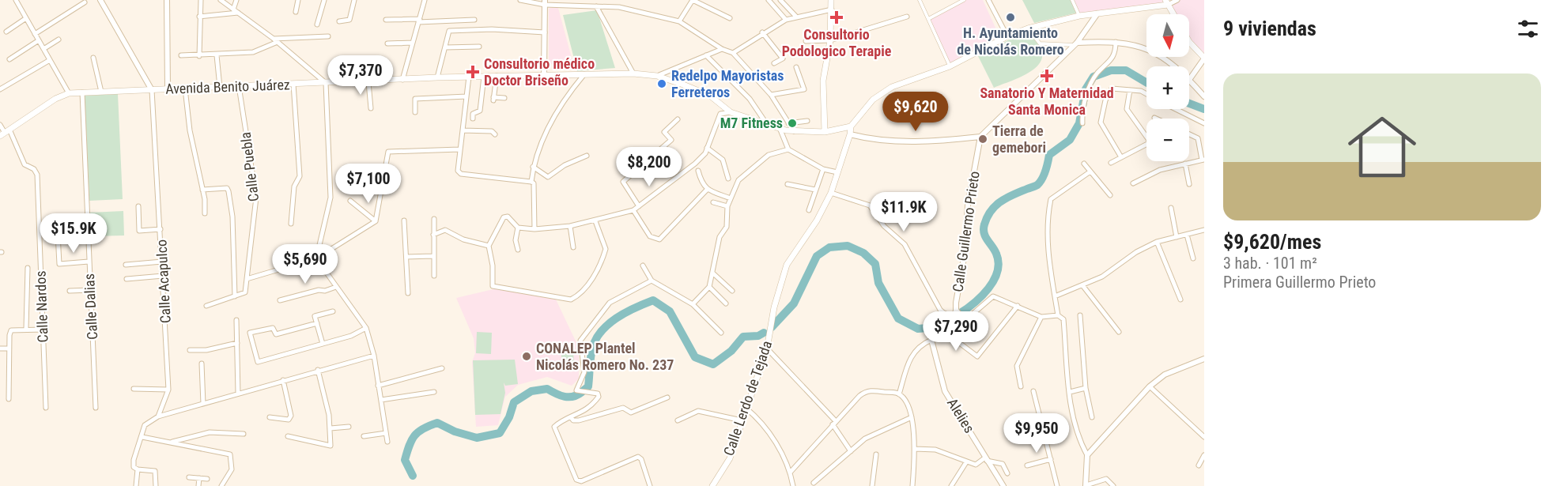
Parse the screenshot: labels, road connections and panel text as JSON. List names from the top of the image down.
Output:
{
  "streets": {
    "main road": ["Avenida Benito Juárez", "Calle Lerdo de Tejada"],
    "street": [
      "Calle Puebla",
      "Calle Guillermo Prieto",
      "Calle Acapulco",
      "Calle Nardos",
      "Calle Dalias",
      "Alelies"
    ]
  },
  "crossings": [
    ["Avenida Benito Juárez", "Calle Puebla"],
    ["Avenida Benito Juárez", "Calle Acapulco"],
    ["Avenida Benito Juárez", "Calle Dalias"],
    ["Avenida Benito Juárez", "Calle Lerdo de Tejada"]
  ],
  "places": {
    "health": ["Consultorio Podologico Terapie", "Consultorio médico Doctor Briseño", "Sanatorio Y Maternidad Santa Monica"],
    "other": [
      "H. Ayuntamiento de Nicolás Romero",
      "Redelpo Mayoristas Ferreteros",
      "M7 Fitness",
      "Tierra de gemebori",
      "CONALEP Plantel Nicolás Romero No. 237"
    ]
  },
  "north": "bottom",
  "page": {
    "heading": "9 viviendas",
    "map_buttons": ["+", "−"],
    "price": [
      "$7,370",
      "$9,620",
      "$8,200",
      "$7,100",
      "$11.9K",
      "$15.9K",
      "$5,690",
      "$7,290",
      "$9,950"
    ],
    "list": [
      {
        "name": "$9,620/mes",
        "note": "3 hab. · 101 m² · Primera Guillermo Prieto"
      }
    ]
  }
}
